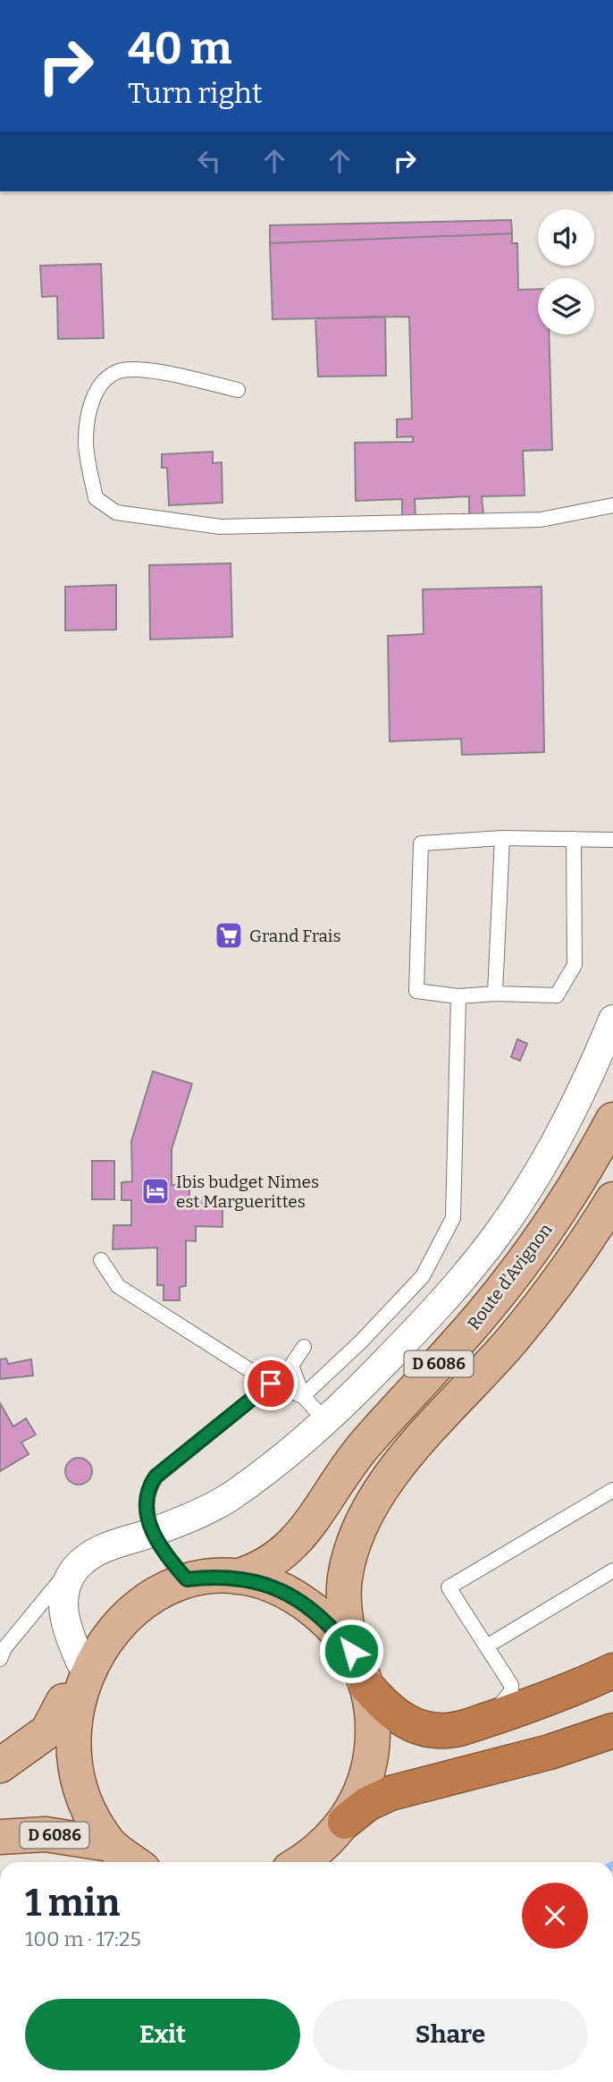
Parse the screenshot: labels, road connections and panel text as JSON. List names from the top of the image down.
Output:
{
  "streets": {
    "main road": ["Route d'Avignon", "D 6086"]
  },
  "places": {
    "supermarket": ["Grand Frais"],
    "hotel": ["Ibis budget Nimes est Marguerittes"]
  },
  "page": {
    "turn": ["40 m", "Turn right"],
    "heading": ["1 min", "100 m · 17:25"],
    "buttons": ["Exit", "Share"]
  }
}
